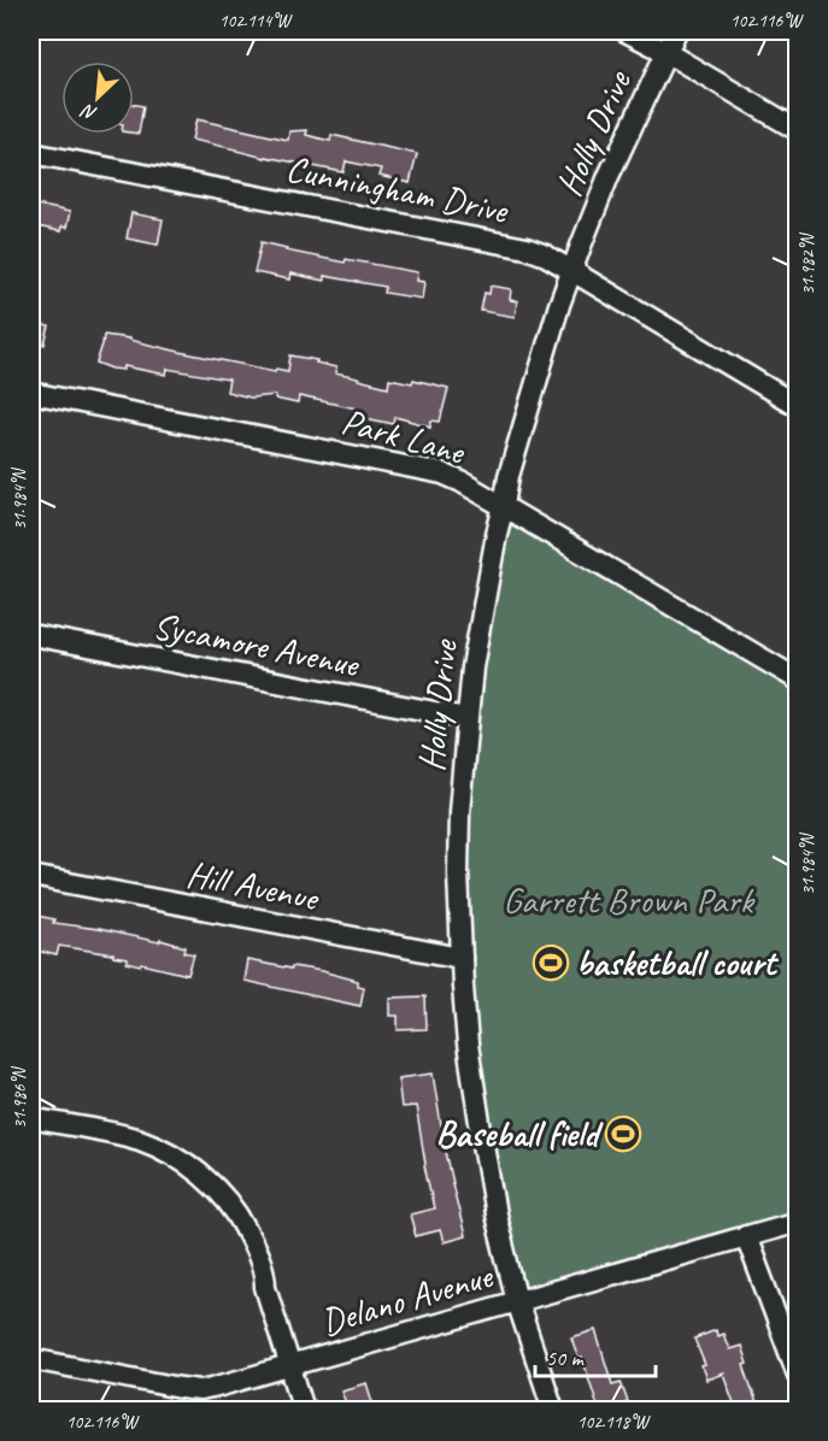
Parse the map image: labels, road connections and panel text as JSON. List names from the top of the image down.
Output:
{
  "streets": {
    "street": [
      "Holly Drive",
      "Cunningham Drive",
      "Park Lane",
      "Sycamore Avenue",
      "Hill Avenue",
      "Delano Avenue"
    ]
  },
  "crossings": [
    ["Holly Drive", "Cunningham Drive"],
    ["Holly Drive", "Park Lane"],
    ["Holly Drive", "Sycamore Avenue"],
    ["Holly Drive", "Hill Avenue"],
    ["Holly Drive", "Delano Avenue"]
  ],
  "parks": ["Garrett Brown Park"],
  "places": {
    "sports": ["basketball court", "Baseball field"]
  },
  "scale_bar": "50 m",
  "north": "bottom left",
  "coordinates": [
    "102.114°W",
    "102.116°W",
    "31.982°N",
    "31.984°N",
    "31.986°N",
    "102.118°W"
  ]
}
